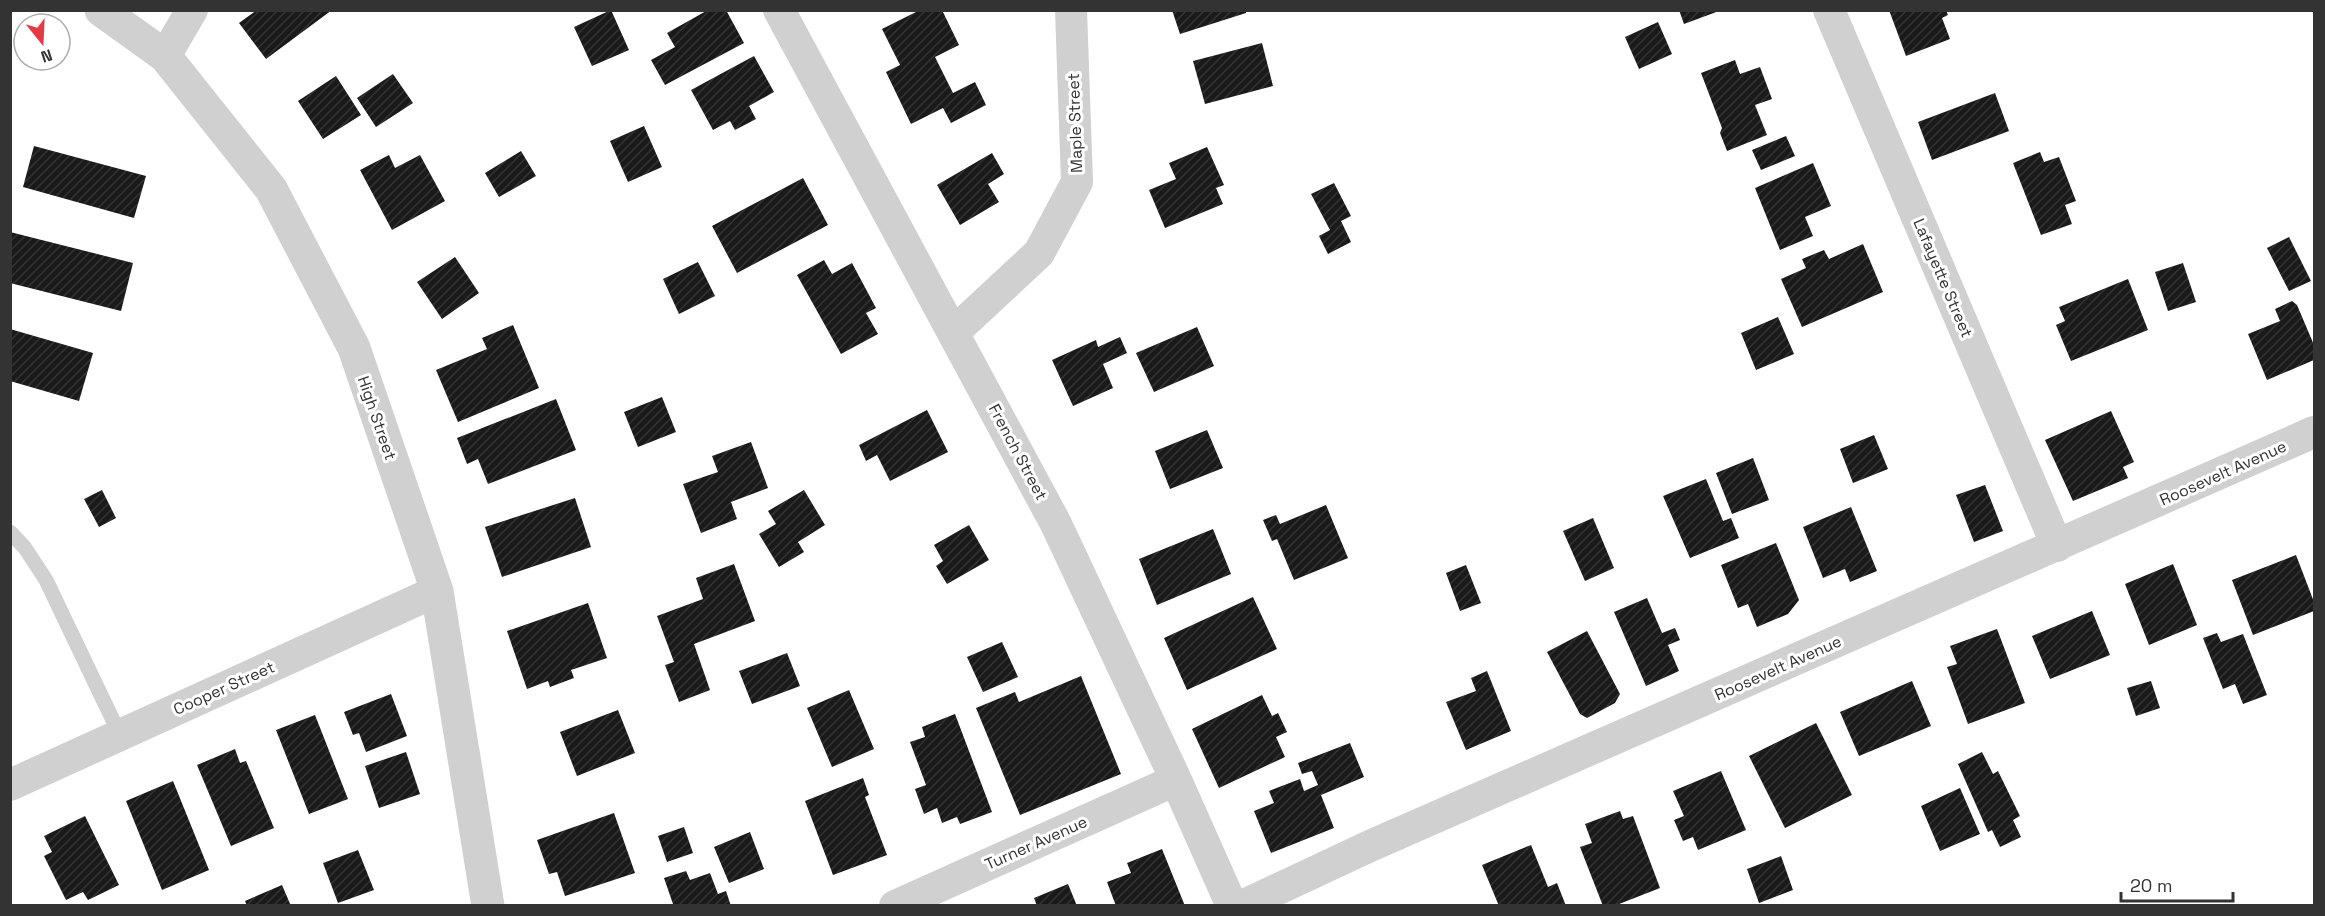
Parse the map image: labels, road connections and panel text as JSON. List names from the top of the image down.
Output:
{
  "streets": {
    "street": [
      "Maple Street",
      "Lafayette Street",
      "High Street",
      "French Street",
      "Roosevelt Avenue",
      "Cooper Street",
      "Turner Avenue"
    ]
  },
  "crossings": [
    ["Maple Street", "French Street"],
    ["Lafayette Street", "Roosevelt Avenue"],
    ["High Street", "Cooper Street"],
    ["French Street", "Turner Avenue"]
  ],
  "scale_bar": "20 m",
  "north": "bottom"
}
